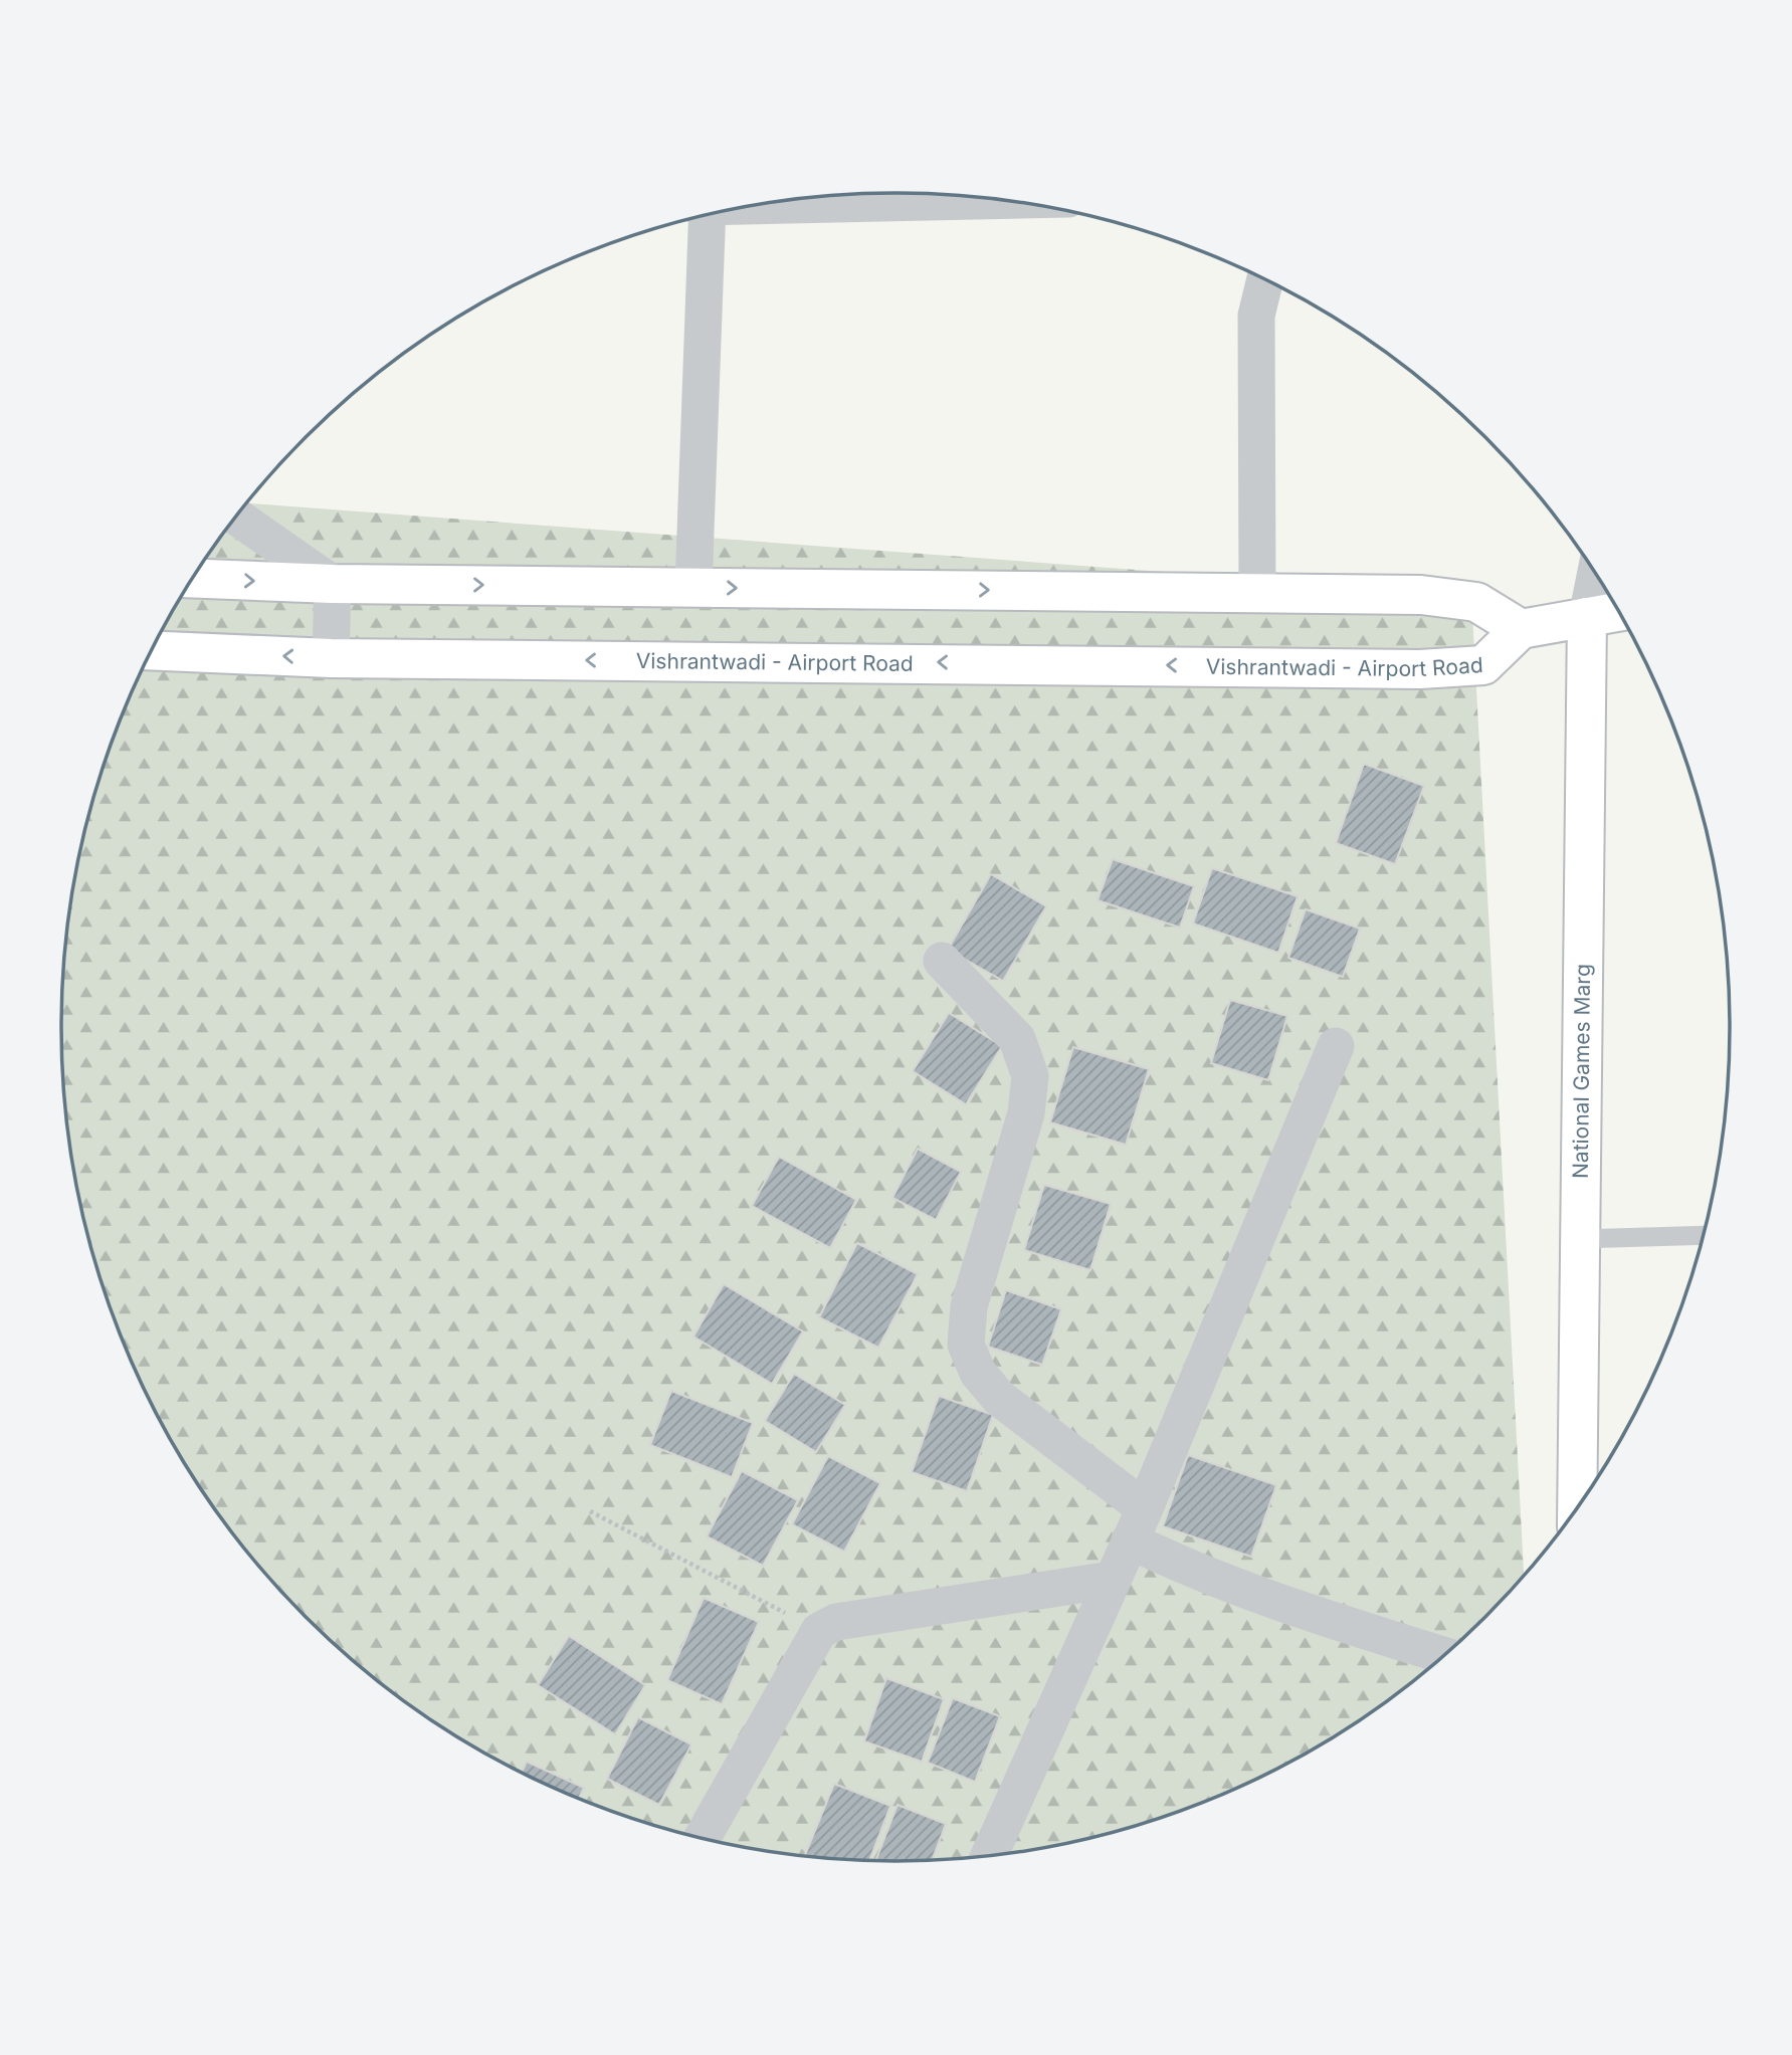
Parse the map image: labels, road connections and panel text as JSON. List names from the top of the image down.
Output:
{
  "streets": {
    "main road": ["Vishrantwadi - Airport Road", "National Games Marg"]
  }
}
